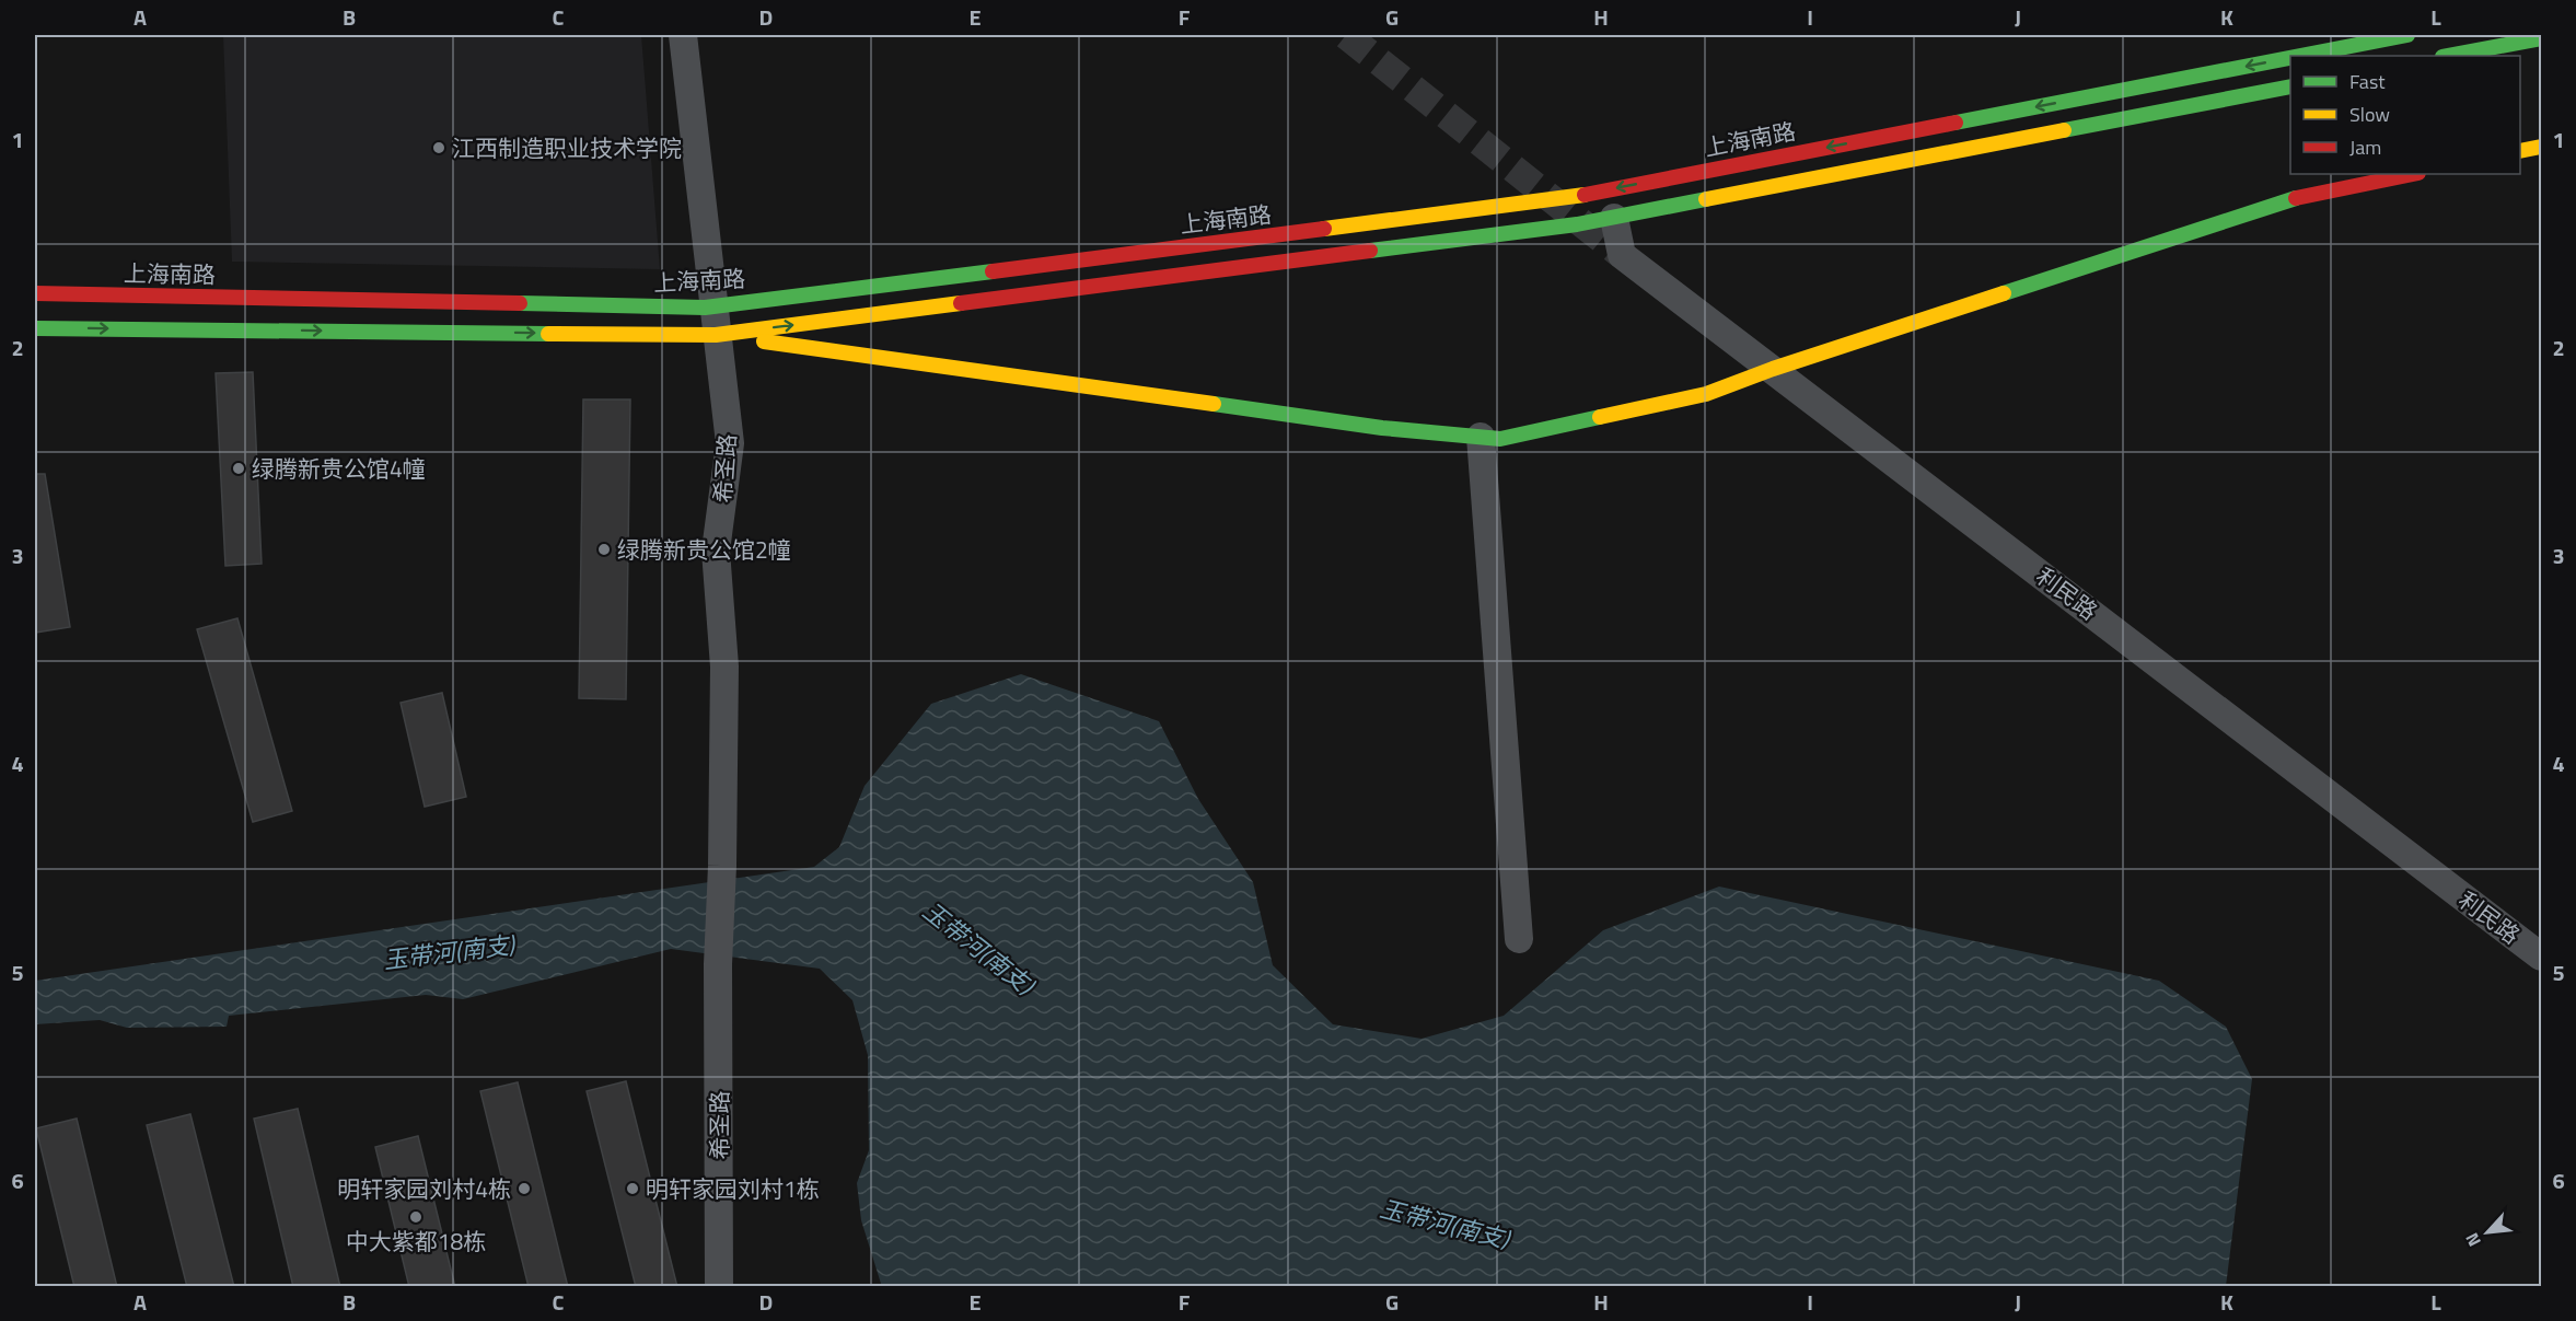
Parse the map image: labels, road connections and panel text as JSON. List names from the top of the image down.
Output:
{
  "streets": {
    "main road": ["上海南路"],
    "street": ["希圣路", "利民路"]
  },
  "crossings": [
    ["上海南路", "希圣路"]
  ],
  "water": ["玉带河(南支)"],
  "places": [
    "江西制造职业技术学院",
    "绿腾新贵公馆4幢",
    "绿腾新贵公馆2幢",
    "明轩家园刘村4栋",
    "明轩家园刘村1栋",
    "中大紫都18栋"
  ],
  "legend": ["Fast", "Slow", "Jam"],
  "north": "bottom left",
  "grid": {
    "columns": [
      "A",
      "B",
      "C",
      "D",
      "E",
      "F",
      "G",
      "H",
      "I",
      "J",
      "K",
      "L"
    ],
    "rows": [
      "1",
      "2",
      "3",
      "4",
      "5",
      "6"
    ]
  }
}
